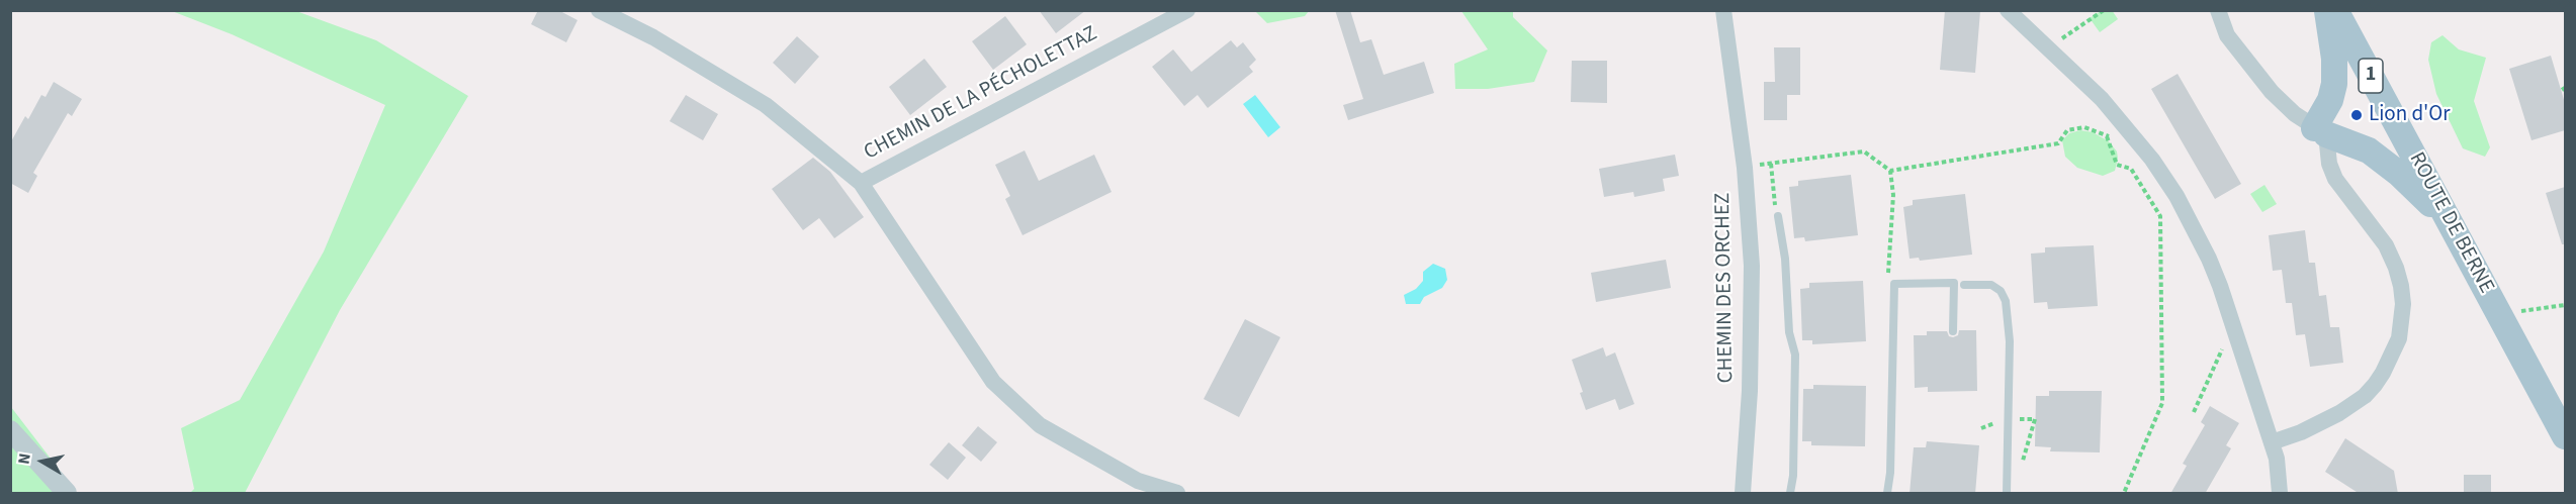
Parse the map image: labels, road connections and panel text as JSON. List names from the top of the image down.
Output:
{
  "streets": {
    "main road": ["1", "ROUTE DE BERNE"],
    "street": ["CHEMIN DE LA PÉCHOLETTAZ", "CHEMIN DES ORCHEZ"]
  },
  "places": ["Lion d'Or"],
  "north": "left"
}
